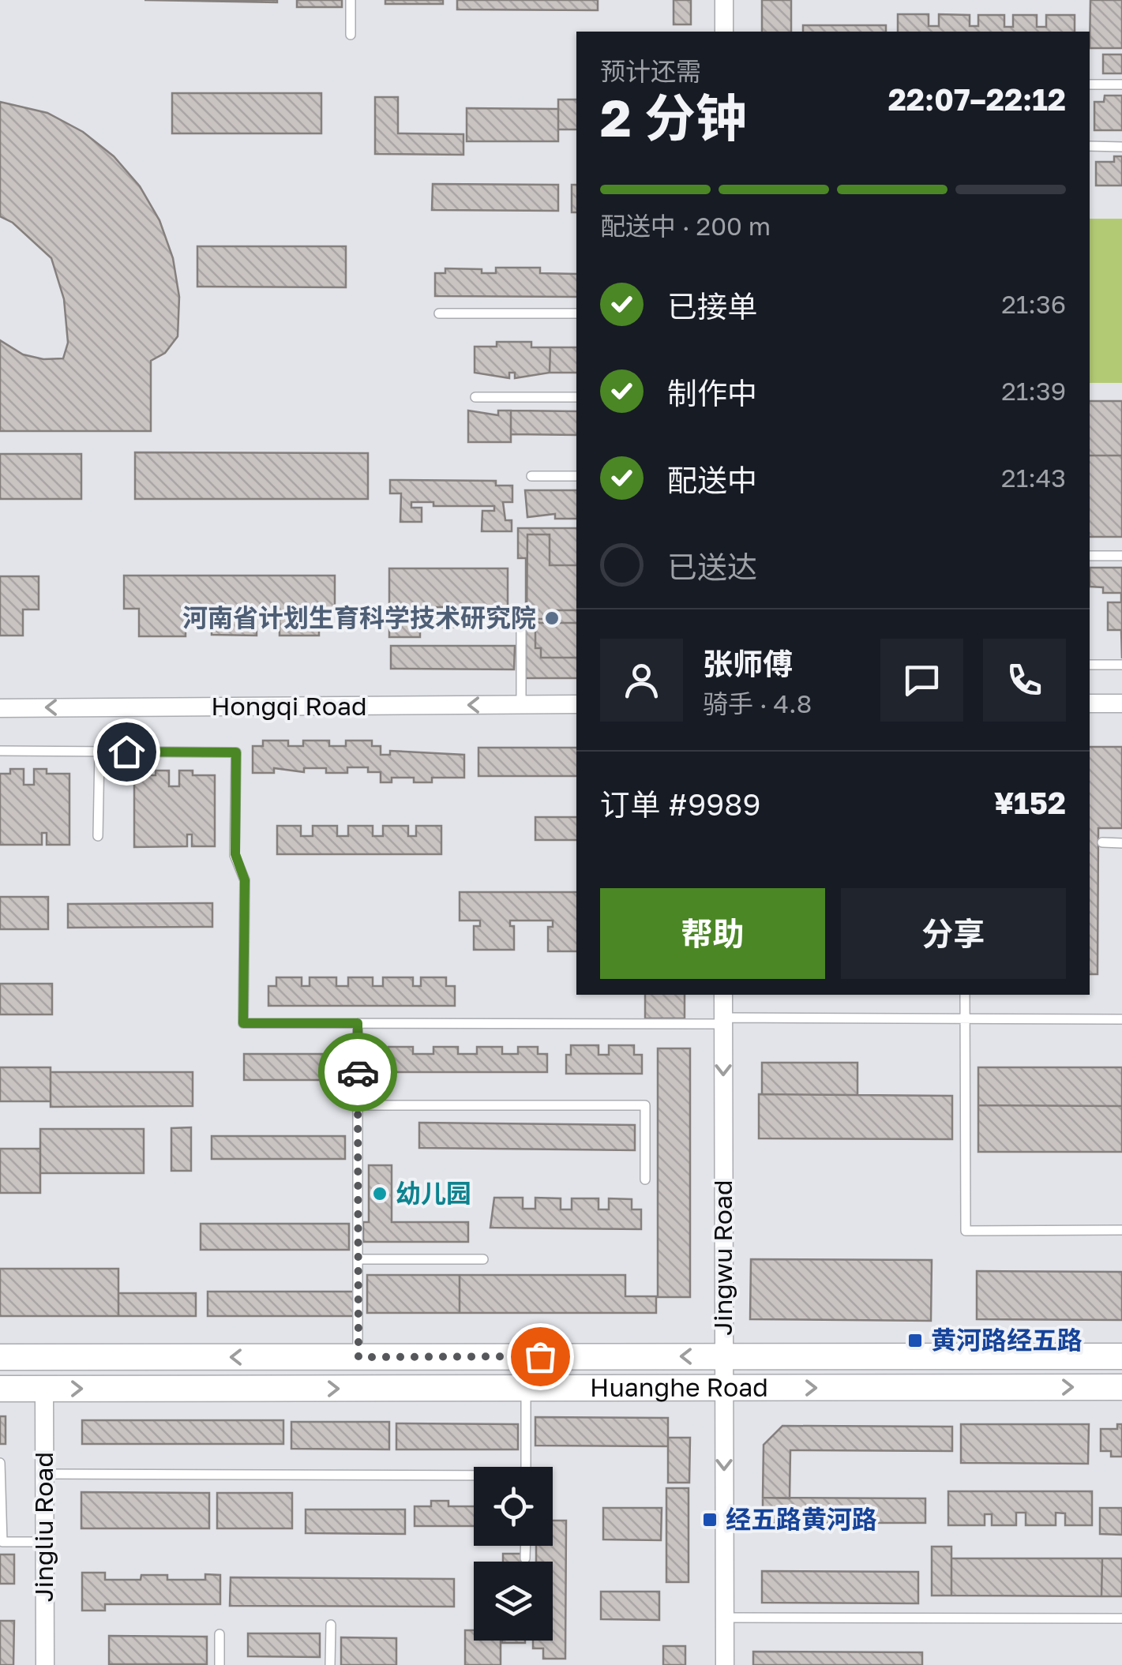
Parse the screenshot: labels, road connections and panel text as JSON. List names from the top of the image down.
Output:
{
  "streets": {
    "main road": ["Huanghe Road"],
    "street": ["Hongqi Road", "Jingwu Road", "Jingliu Road"]
  },
  "crossings": [
    ["Jingwu Road", "Huanghe Road"],
    ["Huanghe Road", "Jingliu Road"]
  ],
  "one_way": ["Hongqi Road", "Jingwu Road"],
  "places": {
    "other": ["河南省计划生育科学技术研究院", "幼儿园"],
    "transit": ["黄河路经五路", "经五路黄河路"]
  },
  "page": {
    "heading": ["2 分钟", "预计还需", "22:07–22:12"],
    "panel": [
      "张师傅",
      "骑手 · 4.8",
      "订单 #9989",
      "¥152"
    ],
    "bar": "配送中 · 200 m",
    "list": [
      ["已接单", "21:36"],
      ["制作中", "21:39"],
      ["配送中", "21:43"],
      "已送达"
    ],
    "buttons": ["帮助", "分享"]
  }
}
